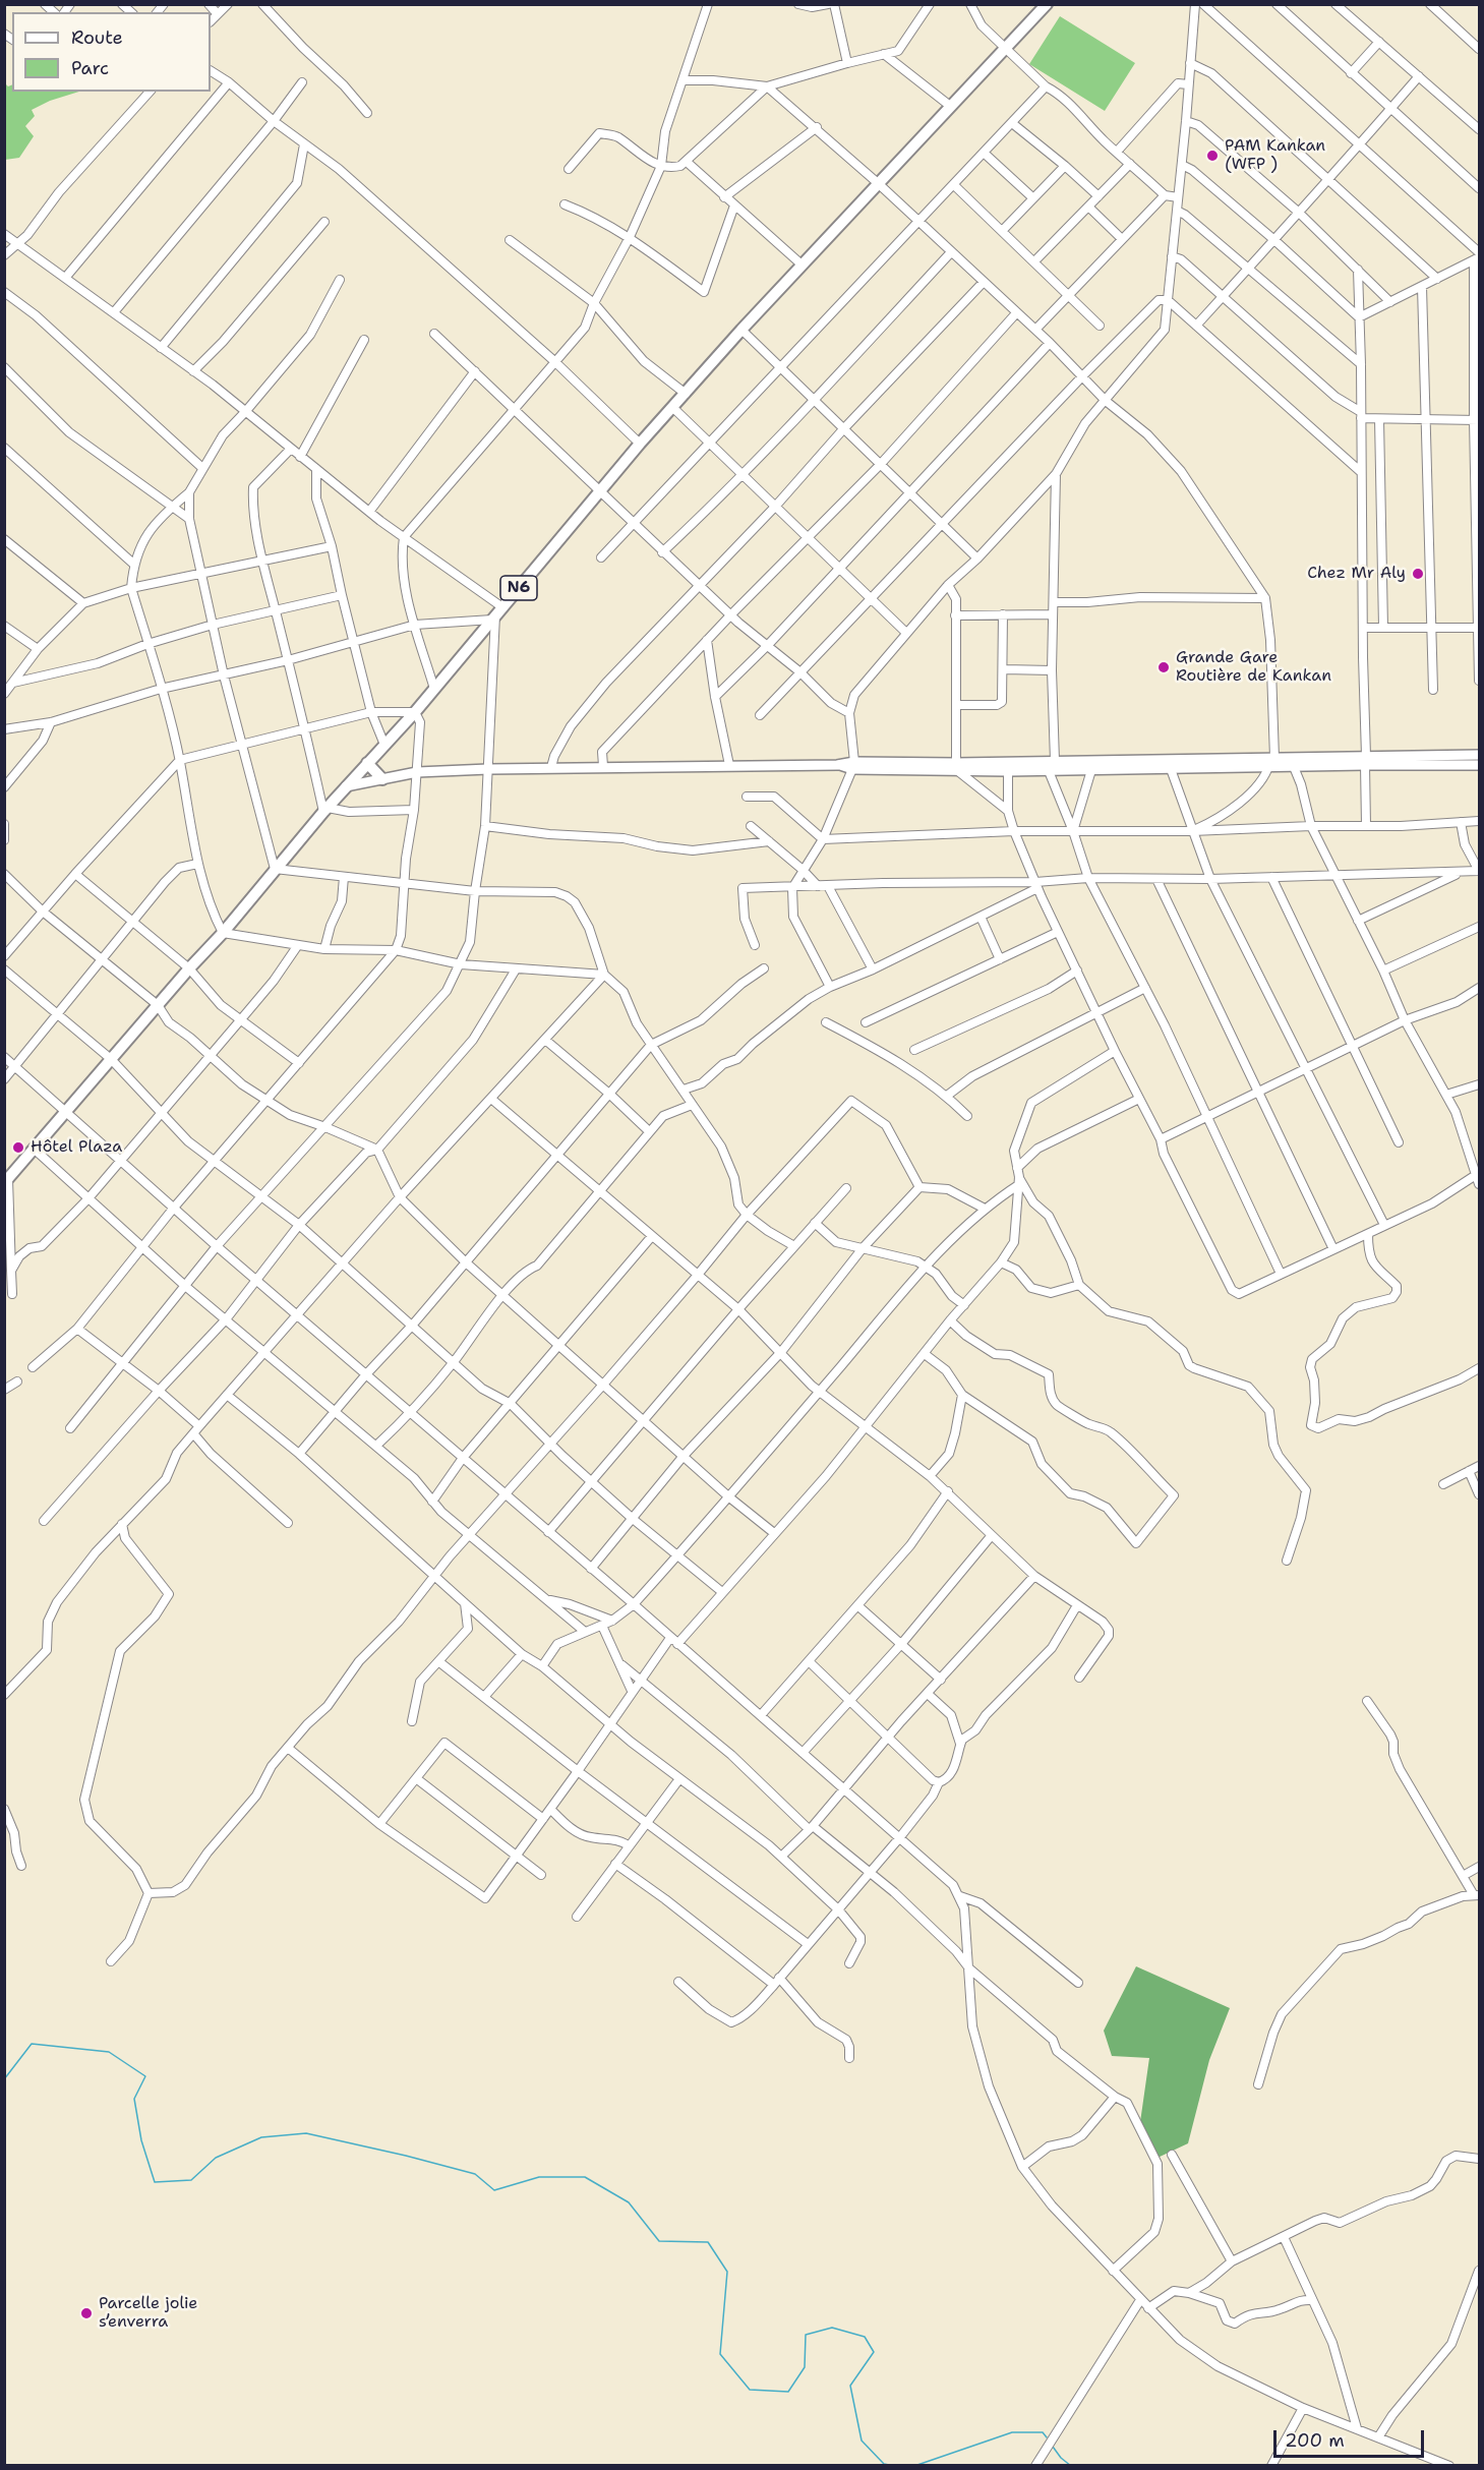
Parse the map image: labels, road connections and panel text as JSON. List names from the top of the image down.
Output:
{
  "streets": {
    "highway": ["N6"]
  },
  "places": [
    "PAM Kankan (WFP )",
    "Chez Mr Aly",
    "Grande Gare Routière de Kankan",
    "Hôtel Plaza",
    "Parcelle jolie s’enverra"
  ],
  "legend": ["Route", "Parc"],
  "scale_bar": "200 m"
}
